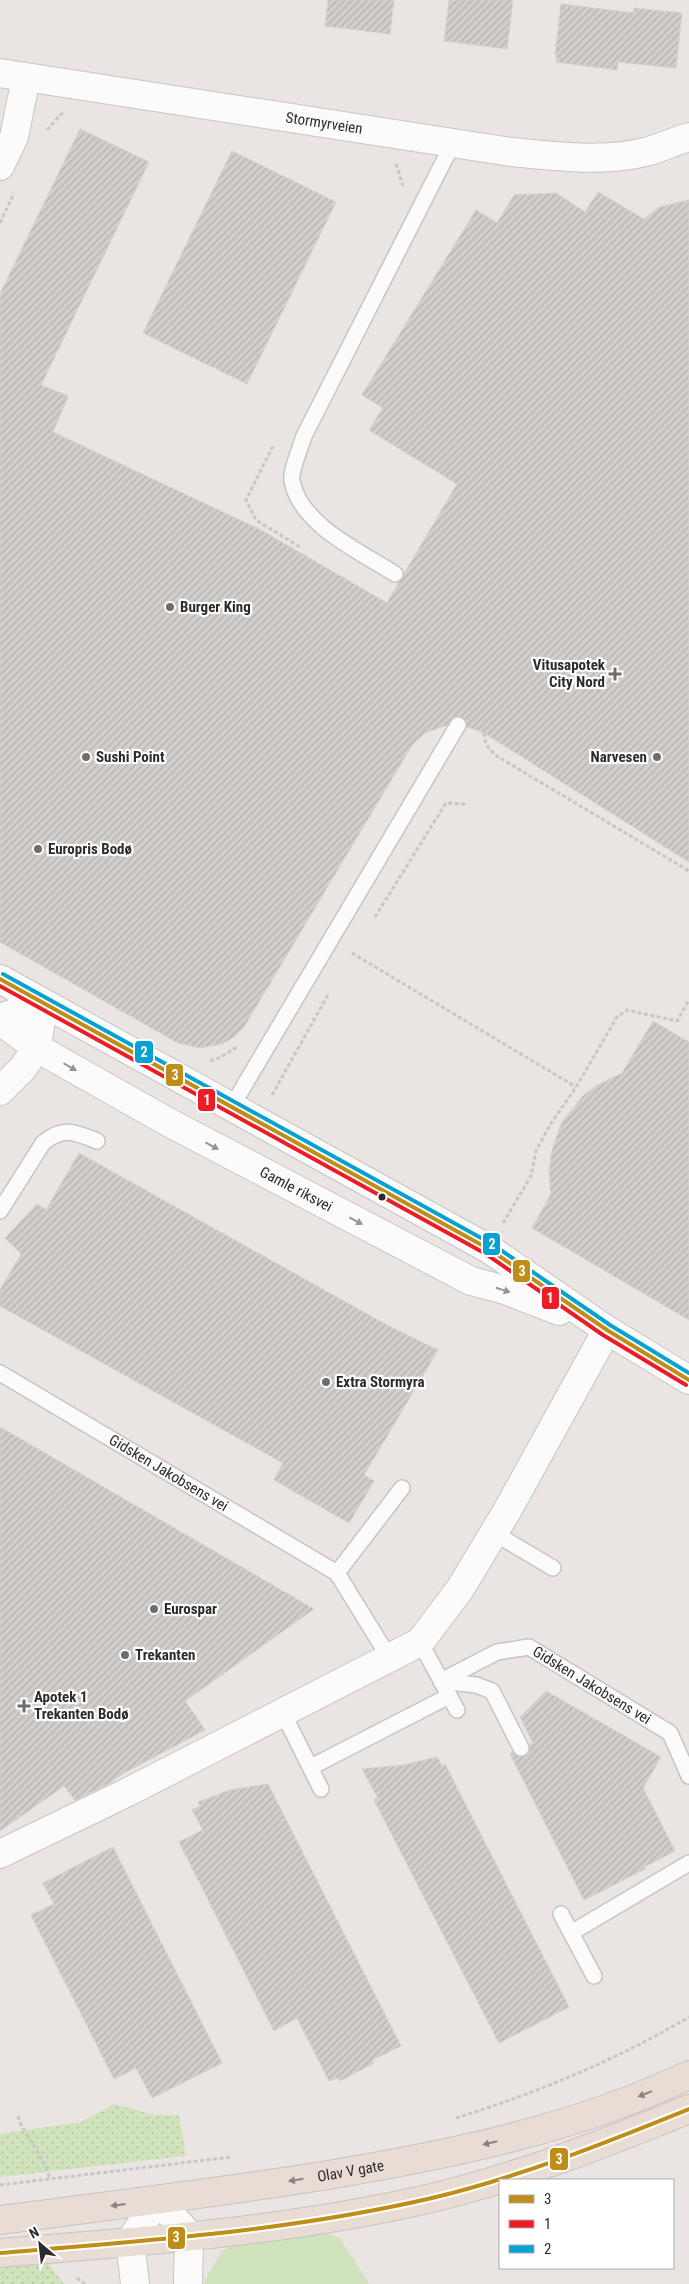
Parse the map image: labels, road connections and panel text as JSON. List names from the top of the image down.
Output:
{
  "streets": {
    "highway": ["Olav V gate"],
    "street": ["Stormyrveien", "Gamle riksvei"],
    "lane": ["Gidsken Jakobsens vei"]
  },
  "places": {
    "other": [
      "Burger King",
      "Sushi Point",
      "Narvesen",
      "Europris Bodø",
      "Extra Stormyra",
      "Eurospar",
      "Trekanten"
    ],
    "health": ["Vitusapotek City Nord", "Apotek 1 Trekanten Bodø"]
  },
  "lines": ["transit line 2", "transit line 3", "transit line 1"],
  "legend": ["3", "1", "2"],
  "north": "top left"
}
